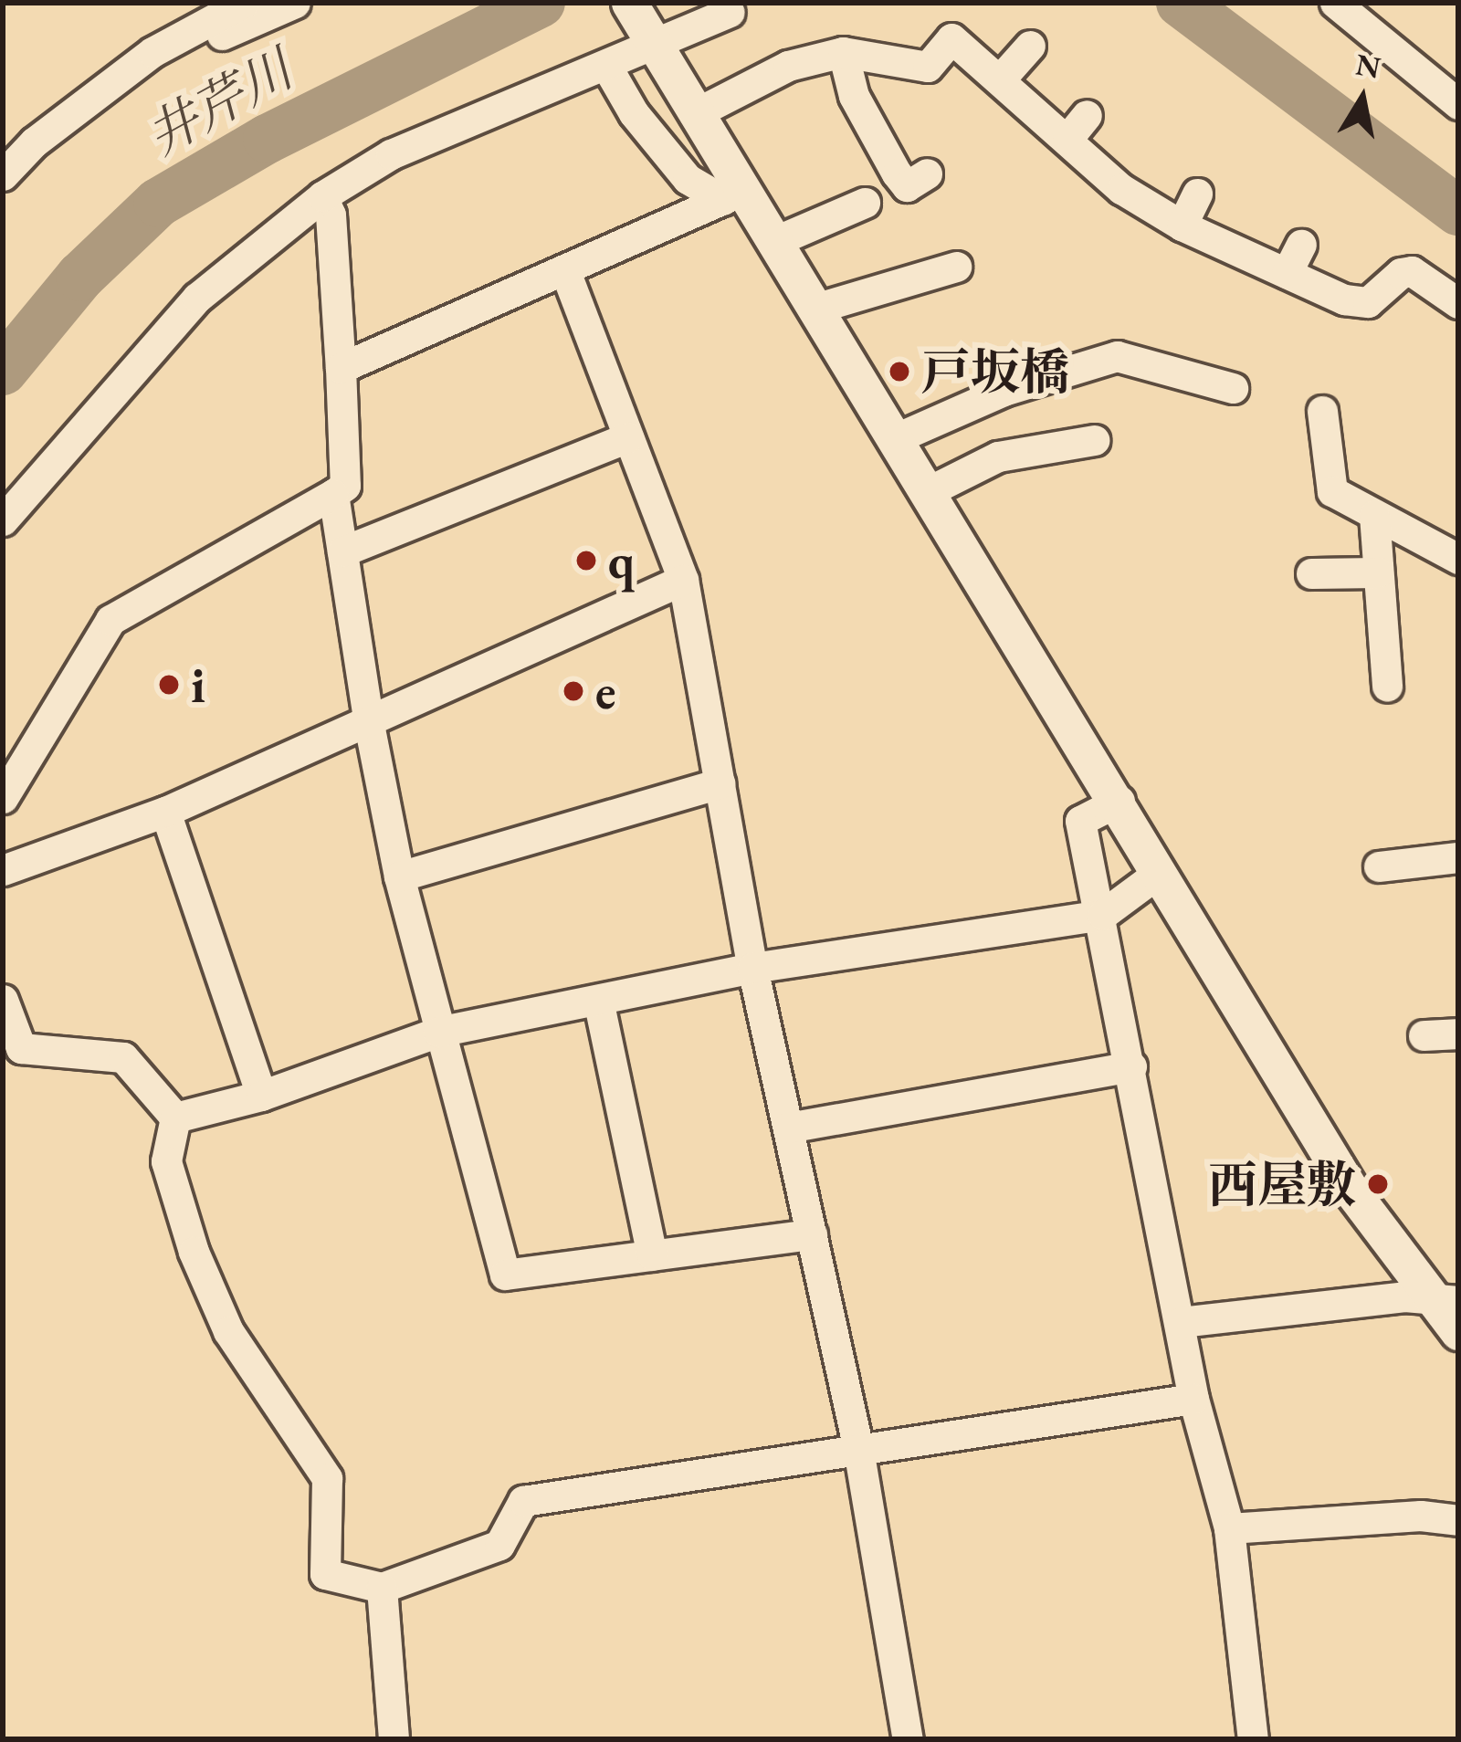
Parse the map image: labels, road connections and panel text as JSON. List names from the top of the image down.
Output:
{
  "water": ["井芹川"],
  "places": [
    "戸坂橋",
    "q",
    "i",
    "e",
    "西屋敷"
  ],
  "north": "top"
}
